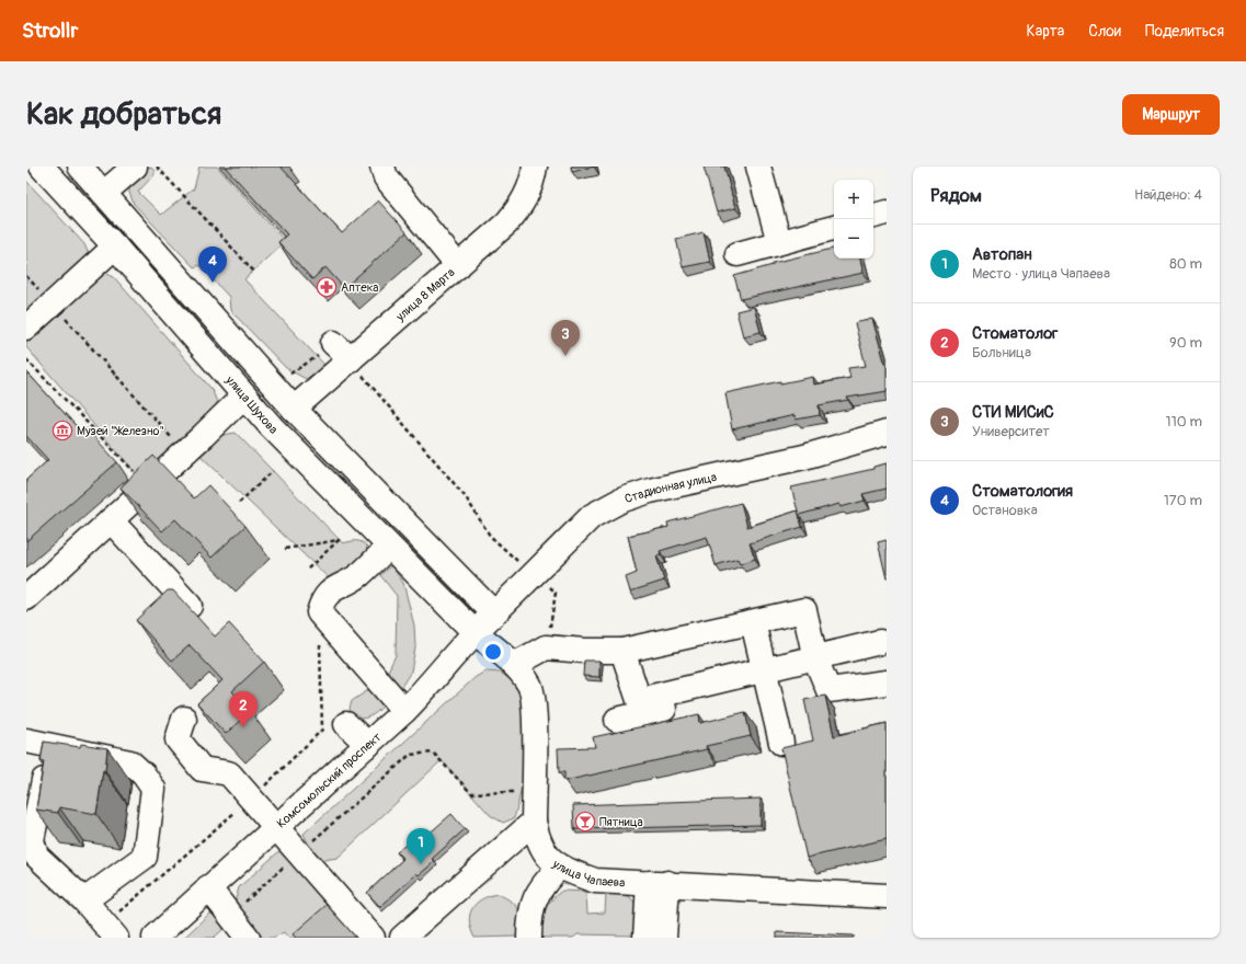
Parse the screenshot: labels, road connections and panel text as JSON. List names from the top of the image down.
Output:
{
  "streets": {
    "main road": [
      "улица 8 Марта",
      "улица Шухова",
      "Стадионная улица",
      "Комсомольский проспект",
      "улица Чапаева"
    ]
  },
  "crossings": [
    ["улица Шухова", "Комсомольский проспект"],
    ["улица Шухова", "улица Чапаева"],
    ["Стадионная улица", "Комсомольский проспект"],
    ["Комсомольский проспект", "улица Чапаева"]
  ],
  "places": {
    "pharmacy": ["Аптека"],
    "museum": ["Музей \"Железно\""],
    "bar": ["Пятница"]
  },
  "page": {
    "header": "Strollr",
    "nav": ["Карта", "Слои", "Поделиться"],
    "buttons": "Маршрут",
    "title": "Как добраться",
    "heading": ["Рядом", "Найдено: 4"],
    "map_buttons": ["+", "−"],
    "list": [
      {
        "mark": "1",
        "name": "Автопан",
        "note": "Место · улица Чапаева",
        "value": "80 m"
      },
      {
        "mark": "2",
        "name": "Стоматолог",
        "note": "Больница",
        "value": "90 m"
      },
      {
        "mark": "3",
        "name": "СТИ МИСиС",
        "note": "Университет",
        "value": "110 m"
      },
      {
        "mark": "4",
        "name": "Стоматология",
        "note": "Остановка",
        "value": "170 m"
      }
    ],
    "pins": [
      "4",
      "3",
      "2",
      "1"
    ]
  }
}
